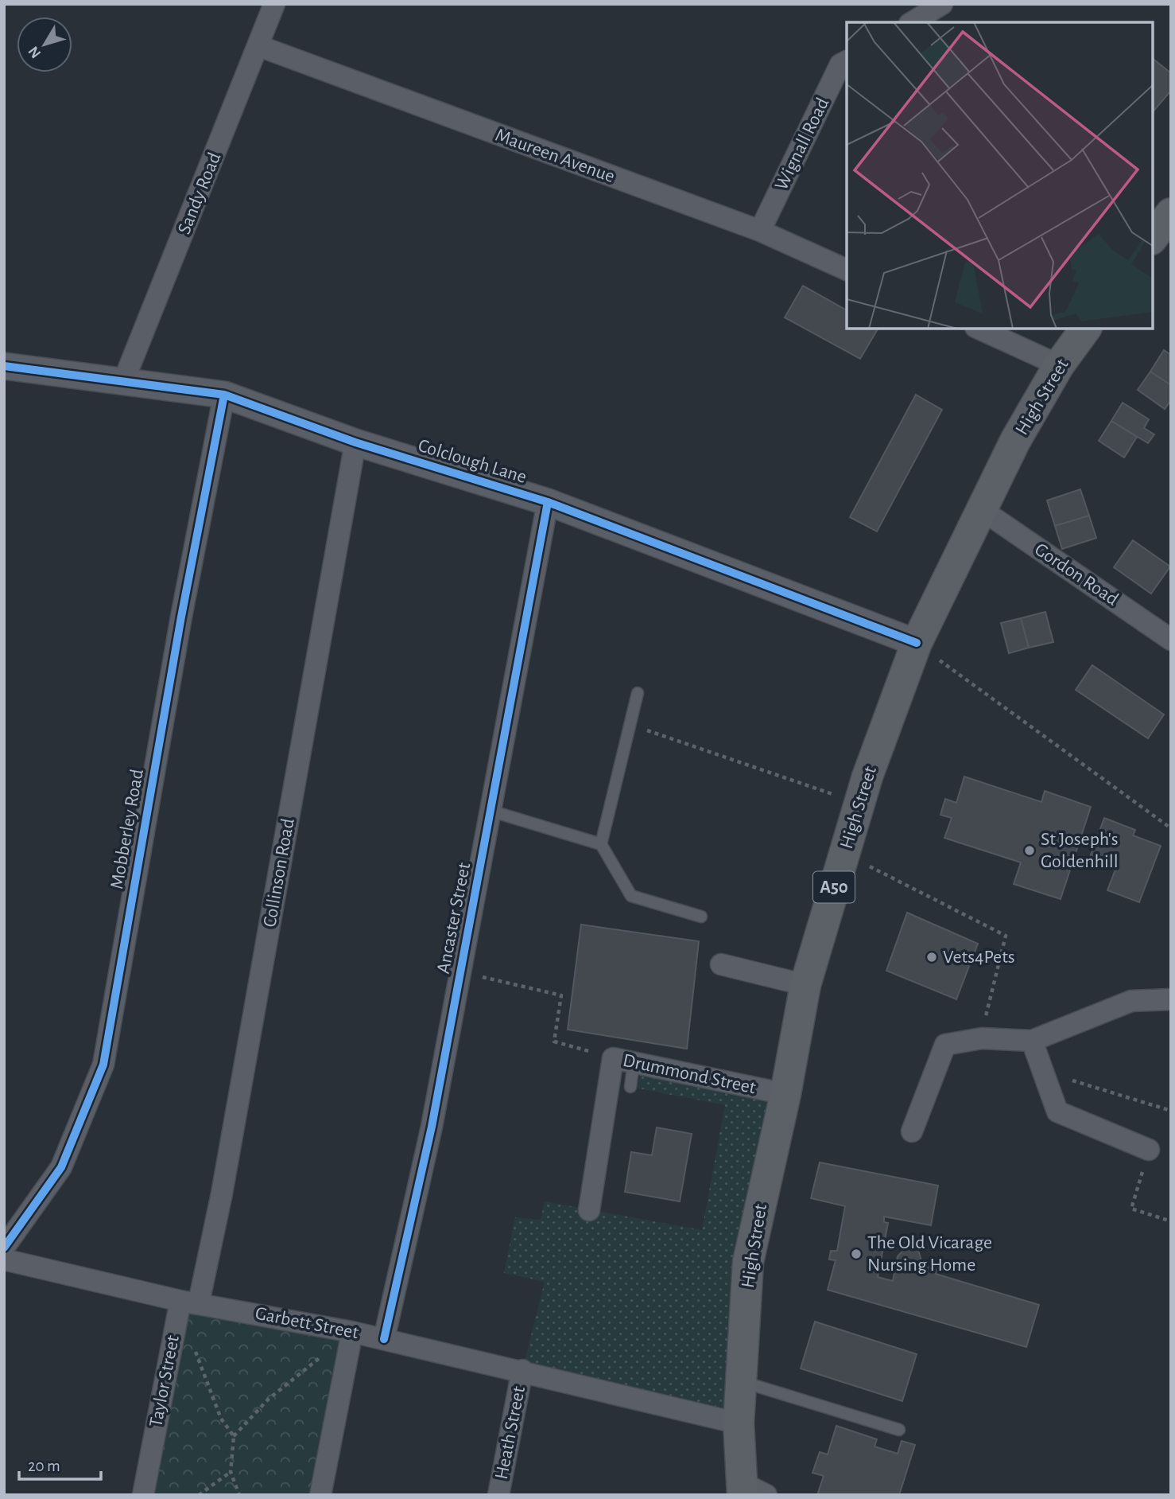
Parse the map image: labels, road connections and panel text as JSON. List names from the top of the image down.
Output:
{
  "streets": {
    "main road": ["High Street", "A50"],
    "street": [
      "Wignall Road",
      "Maureen Avenue",
      "Sandy Road",
      "Colclough Lane",
      "Gordon Road",
      "Mobberley Road",
      "Collinson Road",
      "Ancaster Street",
      "Drummond Street",
      "Garbett Street",
      "Taylor Street",
      "Heath Street"
    ]
  },
  "crossings": [
    ["Wignall Road", "Maureen Avenue"],
    ["Maureen Avenue", "Sandy Road"],
    ["Sandy Road", "Colclough Lane"],
    ["High Street", "Colclough Lane"],
    ["High Street", "Gordon Road"],
    ["High Street", "Drummond Street"],
    ["High Street", "Garbett Street"],
    ["Colclough Lane", "Mobberley Road"],
    ["Colclough Lane", "Collinson Road"],
    ["Colclough Lane", "Ancaster Street"],
    ["Collinson Road", "Garbett Street"],
    ["Collinson Road", "Taylor Street"],
    ["Ancaster Street", "Garbett Street"],
    ["Garbett Street", "Taylor Street"],
    ["Garbett Street", "Heath Street"]
  ],
  "places": ["St Joseph's Goldenhill", "Vets4Pets", "The Old Vicarage Nursing Home"],
  "scale_bar": "20 m",
  "north": "bottom left"
}
